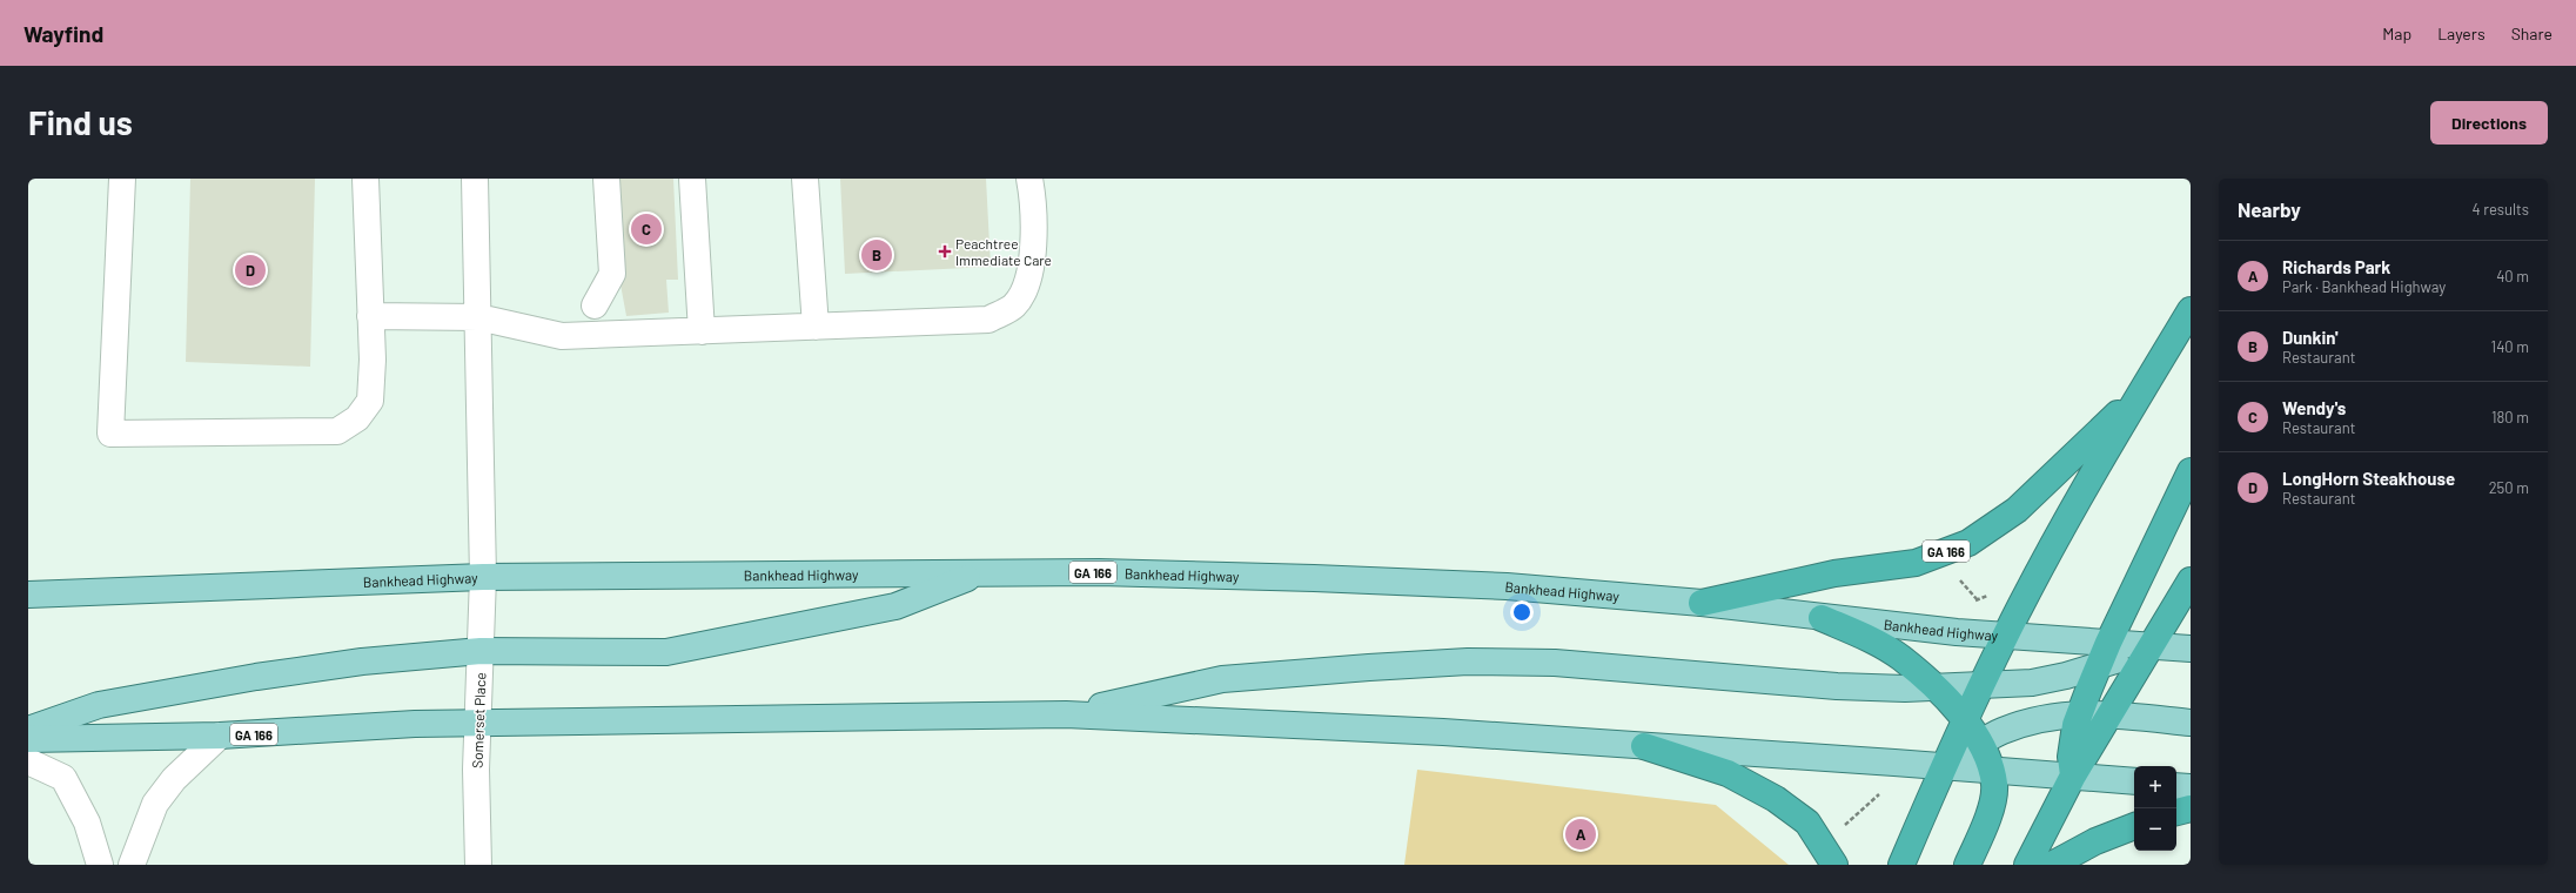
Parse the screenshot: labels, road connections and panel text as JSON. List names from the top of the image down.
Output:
{
  "streets": {
    "highway": ["GA 166"],
    "main road": ["Bankhead Highway"],
    "street": ["Somerset Place"]
  },
  "crossings": [
    ["GA 166", "Bankhead Highway"],
    ["GA 166", "Somerset Place"],
    ["Bankhead Highway", "Somerset Place"]
  ],
  "places": {
    "health": ["Peachtree Immediate Care"]
  },
  "page": {
    "header": "Wayfind",
    "nav": ["Map", "Layers", "Share"],
    "buttons": "Directions",
    "title": "Find us",
    "heading": ["Nearby", "4 results"],
    "pins": [
      "C",
      "B",
      "D",
      "A"
    ],
    "list": [
      {
        "mark": "A",
        "name": "Richards Park",
        "note": "Park · Bankhead Highway",
        "value": "40 m"
      },
      {
        "mark": "B",
        "name": "Dunkin'",
        "note": "Restaurant",
        "value": "140 m"
      },
      {
        "mark": "C",
        "name": "Wendy's",
        "note": "Restaurant",
        "value": "180 m"
      },
      {
        "mark": "D",
        "name": "LongHorn Steakhouse",
        "note": "Restaurant",
        "value": "250 m"
      }
    ],
    "map_buttons": ["+", "−"]
  }
}
